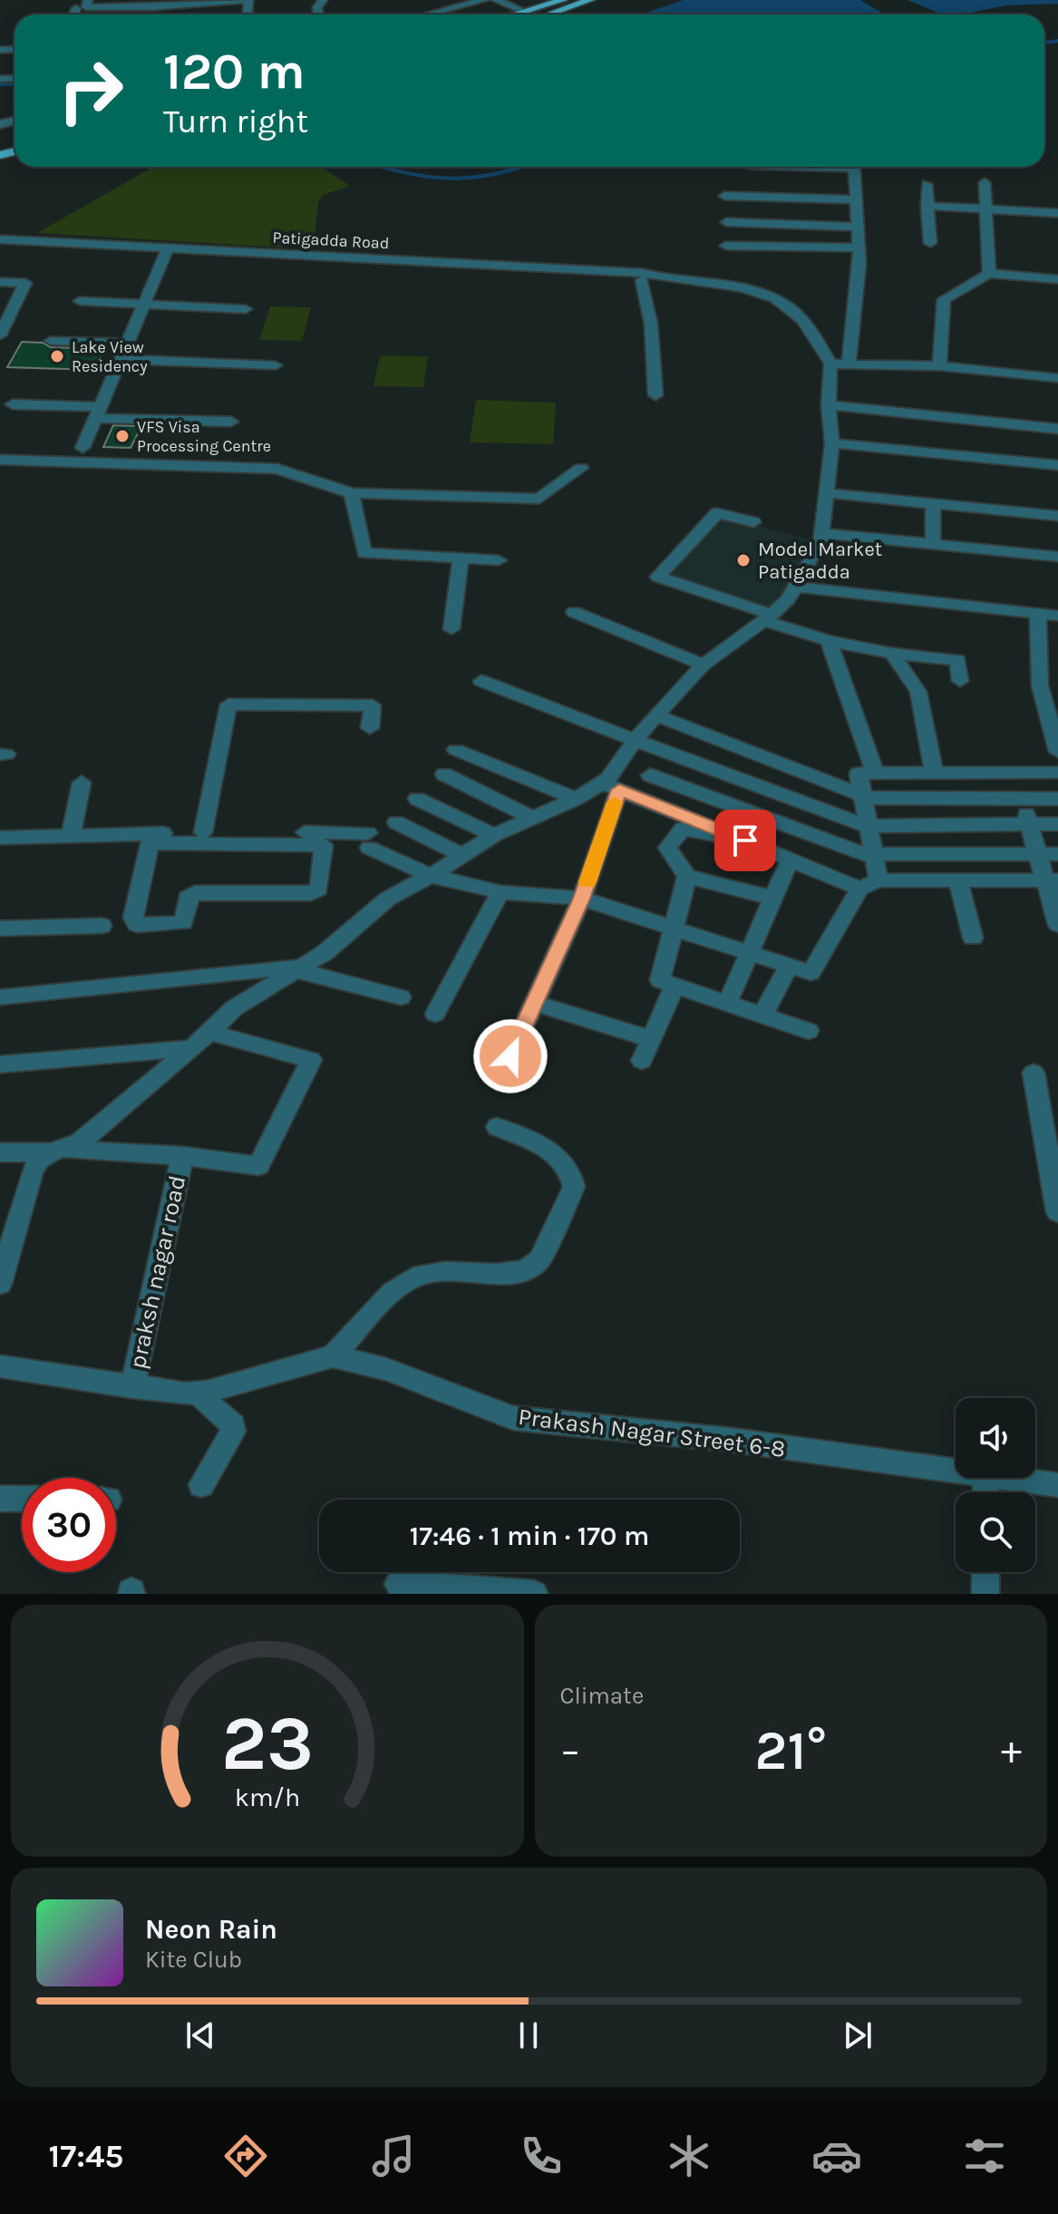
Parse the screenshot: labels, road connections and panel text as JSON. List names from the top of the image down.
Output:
{
  "streets": {
    "street": ["Patigadda Road", "praksh nagar road", "Prakash Nagar Street 6-8"]
  },
  "crossings": [
    ["praksh nagar road", "Prakash Nagar Street 6-8"]
  ],
  "places": ["Lake View Residency", "VFS Visa Processing Centre", "Model Market Patigadda"],
  "page": {
    "turn": ["120 m", "Turn right"],
    "limit": "30",
    "trip": "17:46 · 1 min · 170 m",
    "tile": "Climate",
    "heat": ["−", "21°", "+"],
    "song": ["Neon Rain", "Kite Club"],
    "tabs": "17:45",
    "gauge": ["23", "km/h"]
  }
}
